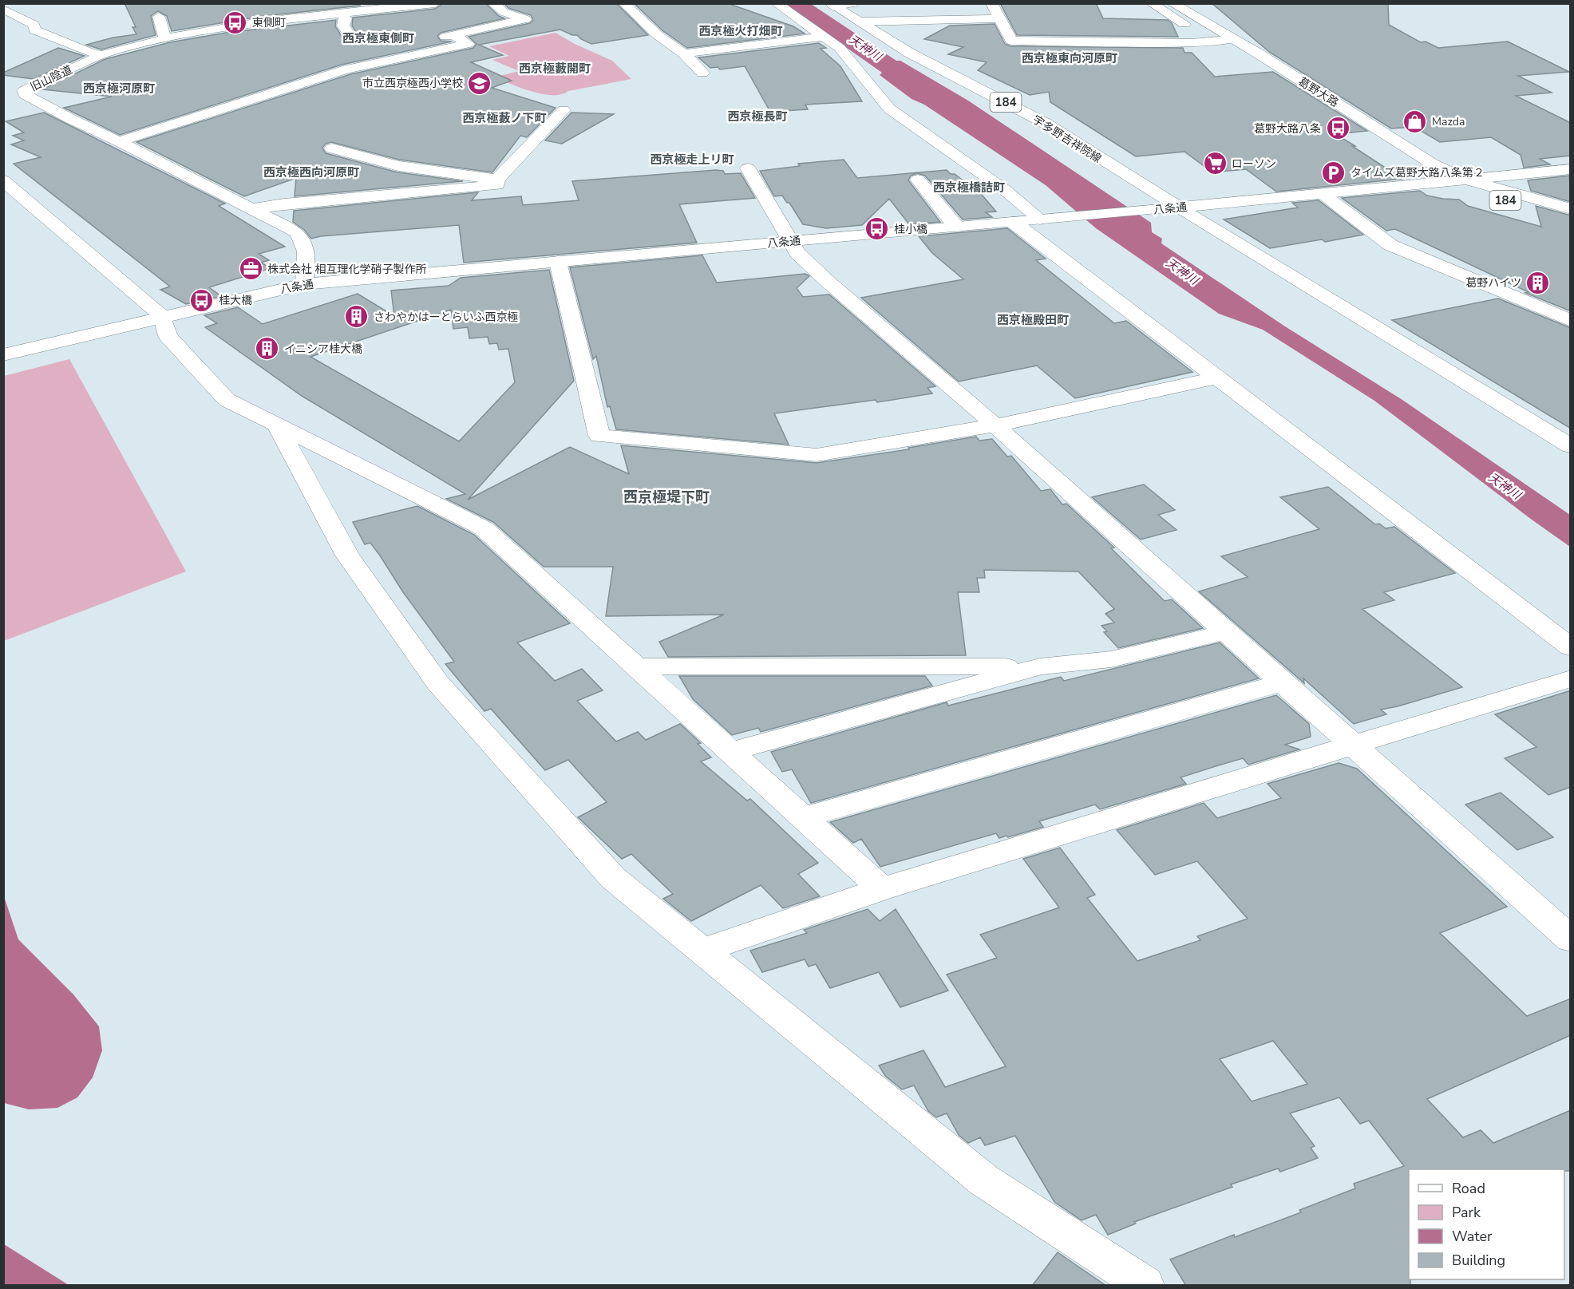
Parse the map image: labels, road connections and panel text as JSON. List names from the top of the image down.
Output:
{
  "streets": {
    "street": [
      "旧山陰道",
      "葛野大路",
      "184",
      "宇多野吉祥院線",
      "八条通"
    ]
  },
  "crossings": [
    ["旧山陰道", "八条通"],
    ["葛野大路", "184"],
    ["葛野大路", "八条通"],
    ["184", "八条通"],
    ["宇多野吉祥院線", "八条通"]
  ],
  "districts": [
    "西京極火打畑町",
    "西京極東側町",
    "西京極東向河原町",
    "西京極藪開町",
    "西京極河原町",
    "西京極長町",
    "西京極藪ノ下町",
    "西京極走上リ町",
    "西京極西向河原町",
    "西京極橋詰町",
    "西京極殿田町",
    "西京極堤下町"
  ],
  "water": ["天神川"],
  "places": {
    "bus stop": [
      "東側町",
      "葛野大路八条",
      "桂小橋",
      "桂大橋"
    ],
    "school or university": ["市立西京極西小学校"],
    "shop": ["Mazda"],
    "supermarket": ["ローソン"],
    "parking": ["タイムズ葛野大路八条第２"],
    "office": ["株式会社 相互理化学硝子製作所"],
    "building": ["葛野ハイツ", "さわやかはーとらいふ西京極", "イニシア桂大橋"]
  },
  "legend": [
    "Road",
    "Park",
    "Water",
    "Building"
  ]
}
